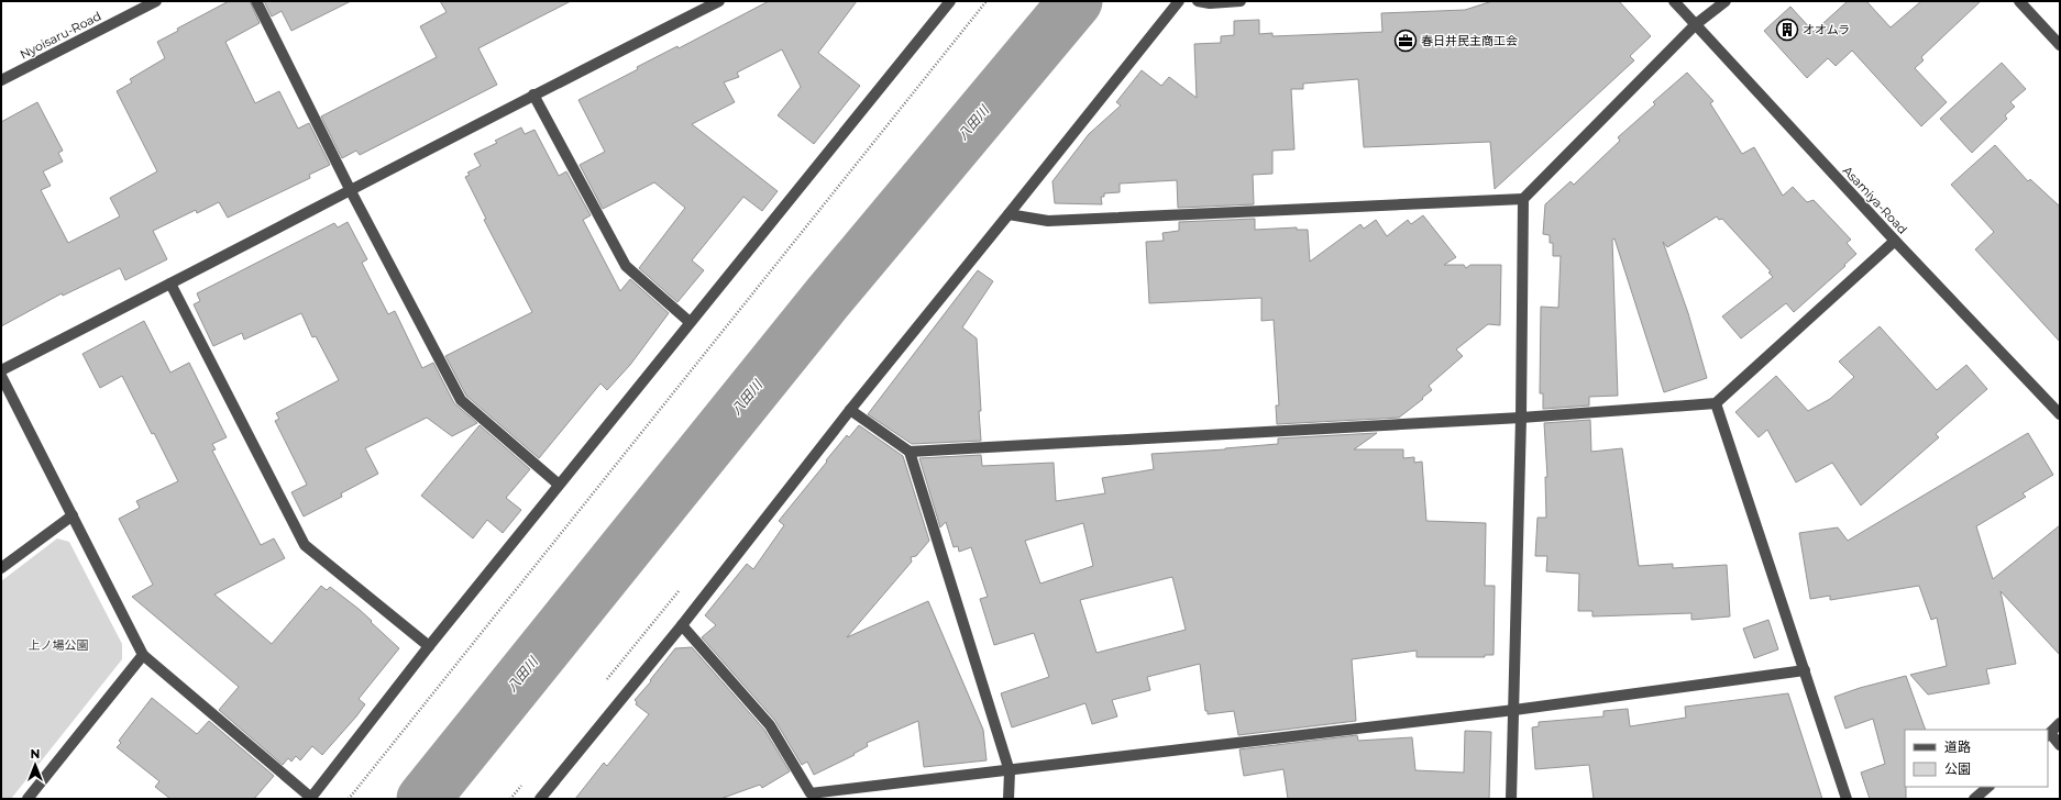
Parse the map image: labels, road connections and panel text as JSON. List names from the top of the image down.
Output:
{
  "streets": {
    "street": ["Nyoisaru-Road", "Asamiya-Road"]
  },
  "water": ["八田川"],
  "parks": ["上ノ場公園"],
  "places": {
    "building": ["オオムラ"],
    "office": ["春日井民主商工会"]
  },
  "legend": ["道路", "公園"],
  "north": "top"
}
